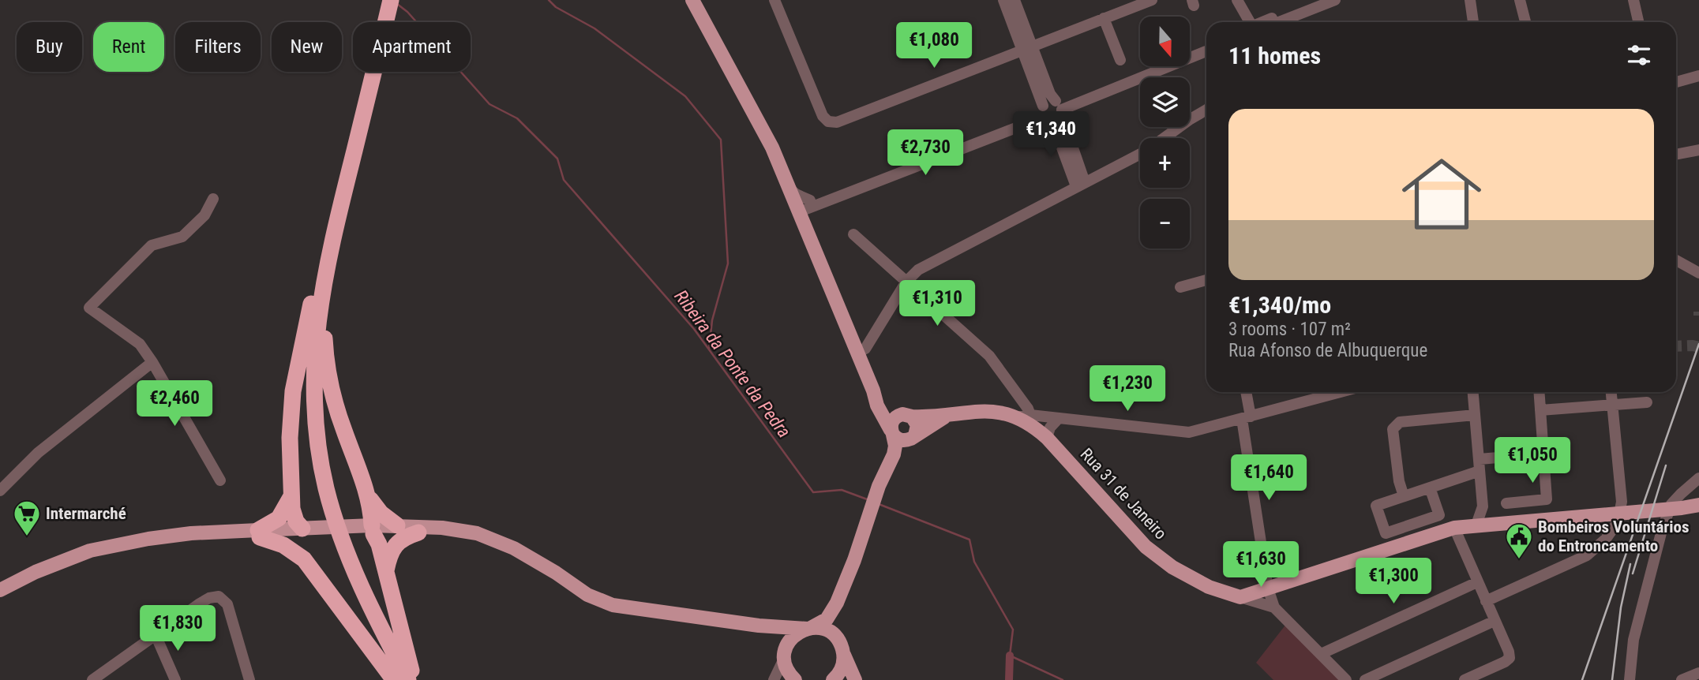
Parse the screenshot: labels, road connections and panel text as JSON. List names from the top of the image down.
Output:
{
  "streets": {
    "main road": ["Rua 31 de Janeiro"]
  },
  "water": ["Ribeira da Ponte da Pedra"],
  "places": {
    "supermarket": ["Intermarché"],
    "public building": ["Bombeiros Voluntários do Entroncamento"]
  },
  "north": "bottom",
  "page": {
    "map_buttons": ["+", "−"],
    "price": [
      "€1,080",
      "€1,340",
      "€2,730",
      "€1,310",
      "€1,230",
      "€2,460",
      "€1,050",
      "€1,640",
      "€1,630",
      "€1,300",
      "€1,830"
    ],
    "chip": [
      "Buy",
      "Rent",
      "Filters",
      "New",
      "Apartment"
    ],
    "heading": "11 homes",
    "list": [
      {
        "name": "€1,340/mo",
        "note": "3 rooms · 107 m² · Rua Afonso de Albuquerque"
      }
    ]
  }
}
